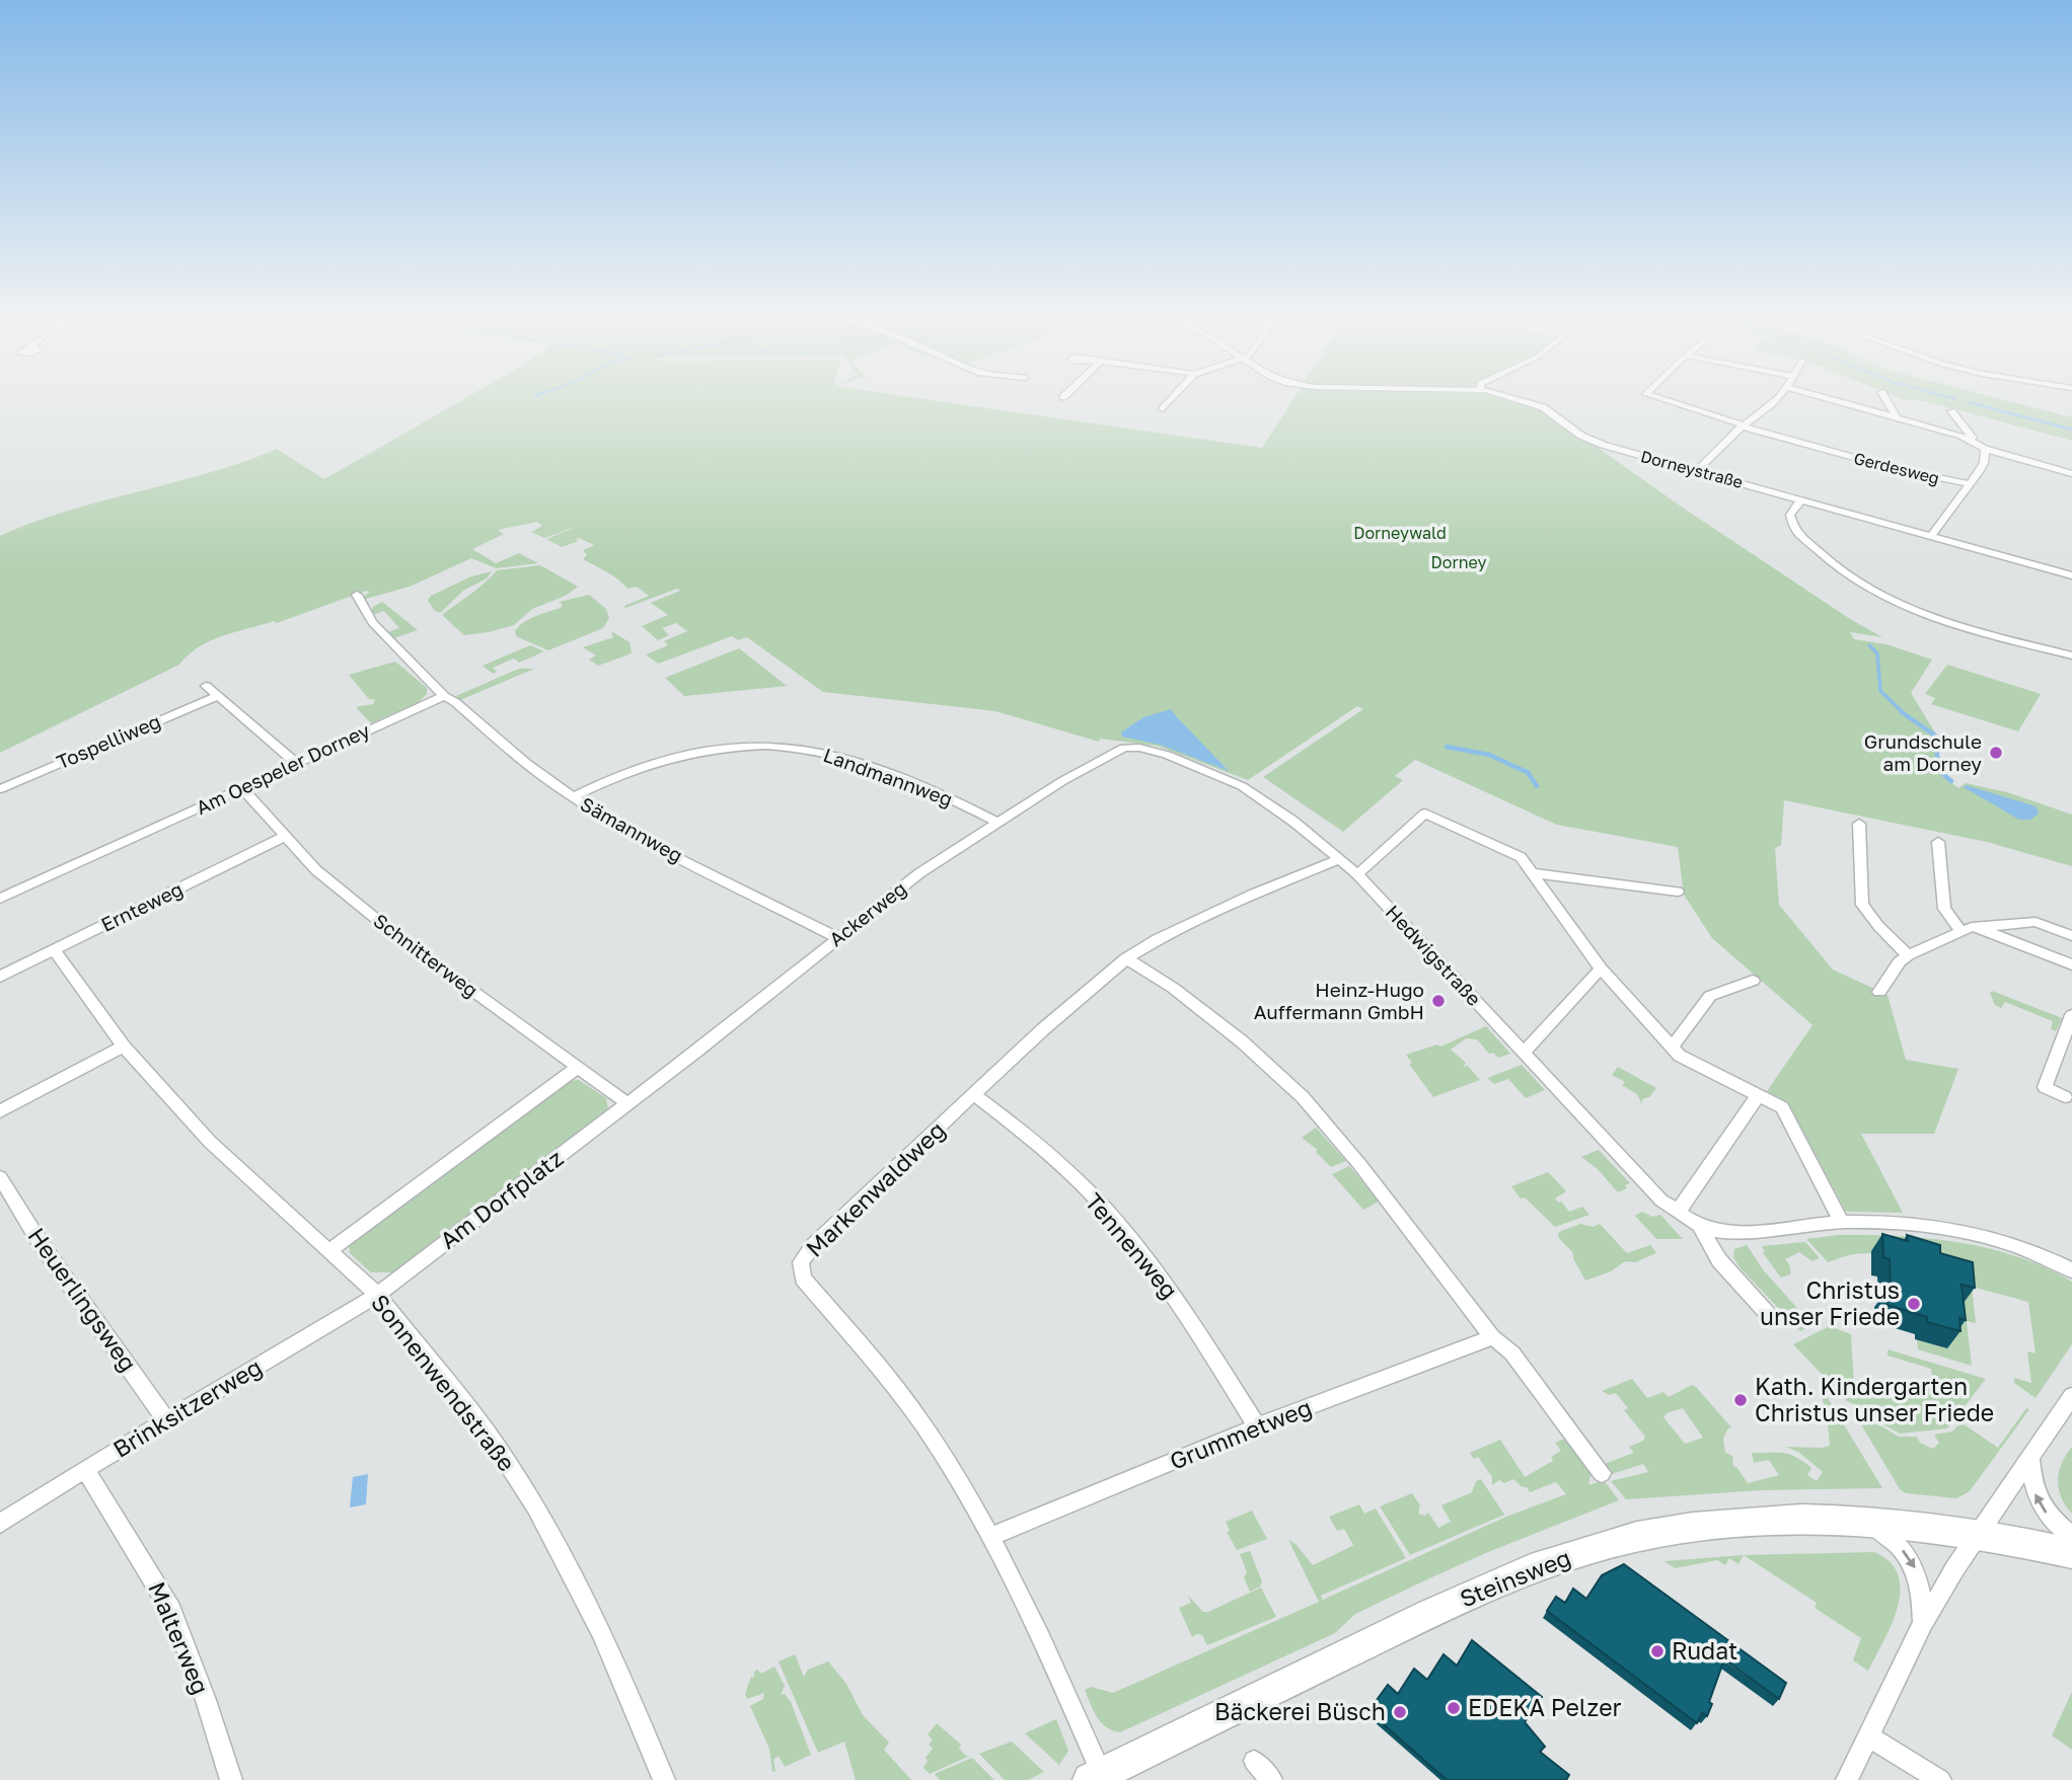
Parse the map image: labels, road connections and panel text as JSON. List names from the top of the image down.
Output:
{
  "streets": {
    "main road": ["Steinsweg"],
    "street": [
      "Gerdesweg",
      "Dorneystraße",
      "Tospelliweg",
      "Am Oespeler Dorney",
      "Landmannweg",
      "Sämannweg",
      "Ernteweg",
      "Ackerweg",
      "Schnitterweg",
      "Hedwigstraße",
      "Markenwaldweg",
      "Am Dorfplatz",
      "Tennenweg",
      "Heuerlingsweg",
      "Sonnenwendstraße",
      "Brinksitzerweg",
      "Grummetweg",
      "Malterweg"
    ]
  },
  "crossings": [
    ["Am Oespeler Dorney", "Sämannweg"],
    ["Am Oespeler Dorney", "Schnitterweg"],
    ["Landmannweg", "Sämannweg"],
    ["Landmannweg", "Ackerweg"],
    ["Sämannweg", "Ackerweg"],
    ["Ernteweg", "Schnitterweg"],
    ["Ernteweg", "Sonnenwendstraße"],
    ["Ackerweg", "Schnitterweg"],
    ["Ackerweg", "Hedwigstraße"],
    ["Ackerweg", "Am Dorfplatz"],
    ["Schnitterweg", "Am Dorfplatz"],
    ["Hedwigstraße", "Markenwaldweg"],
    ["Markenwaldweg", "Tennenweg"],
    ["Markenwaldweg", "Grummetweg"],
    ["Markenwaldweg", "Steinsweg"],
    ["Am Dorfplatz", "Sonnenwendstraße"],
    ["Am Dorfplatz", "Brinksitzerweg"],
    ["Tennenweg", "Grummetweg"],
    ["Heuerlingsweg", "Brinksitzerweg"],
    ["Sonnenwendstraße", "Brinksitzerweg"],
    ["Brinksitzerweg", "Malterweg"]
  ],
  "parks": ["Dorneywald", "Dorney"],
  "places": [
    "Grundschule am Dorney",
    "Heinz-Hugo Auffermann GmbH",
    "Christus unser Friede",
    "Kath. Kindergarten Christus unser Friede",
    "Rudat",
    "EDEKA Pelzer",
    "Bäckerei Büsch"
  ]
}
